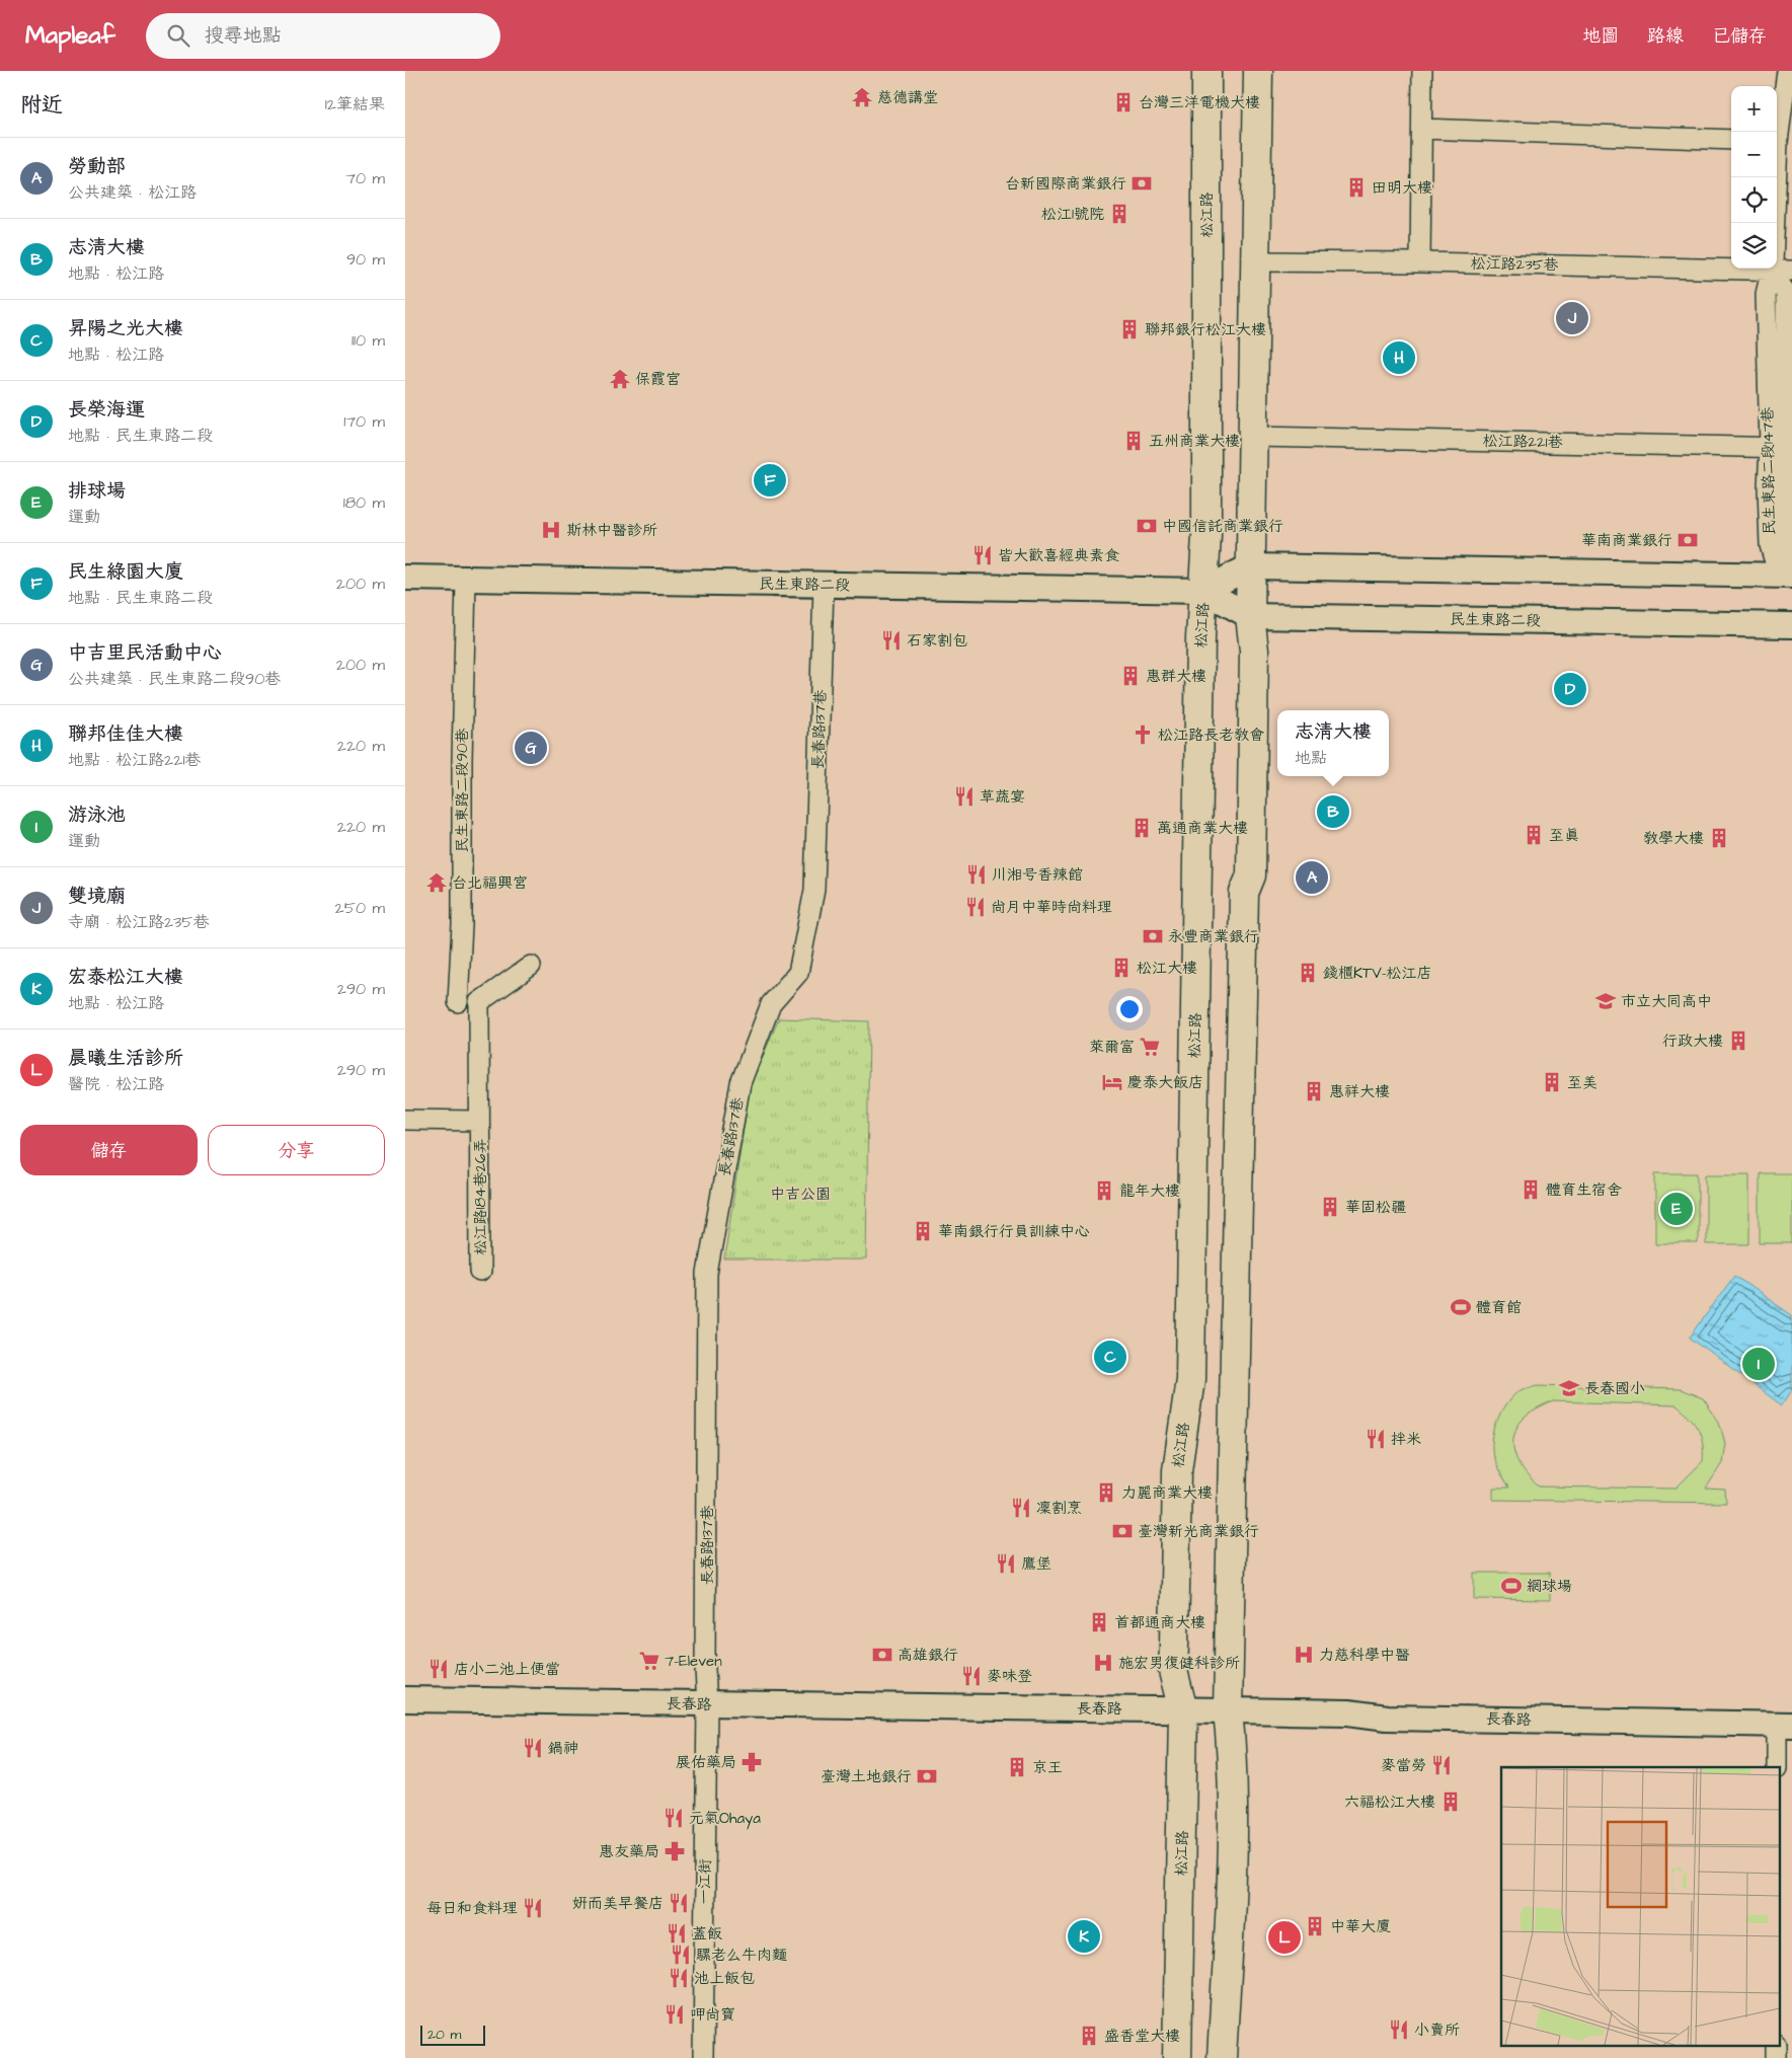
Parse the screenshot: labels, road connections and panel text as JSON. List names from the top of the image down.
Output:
{
  "streets": {
    "main road": ["松江路"],
    "street": [
      "松江路235巷",
      "松江路221巷",
      "民生東路二段147巷",
      "民生東路二段",
      "長春路137巷",
      "民生東路二段90巷",
      "松江路184巷26弄",
      "長春路",
      "一江街"
    ]
  },
  "crossings": [
    ["松江路", "民生東路二段"],
    ["松江路", "長春路"],
    ["松江路221巷", "民生東路二段147巷"],
    ["民生東路二段147巷", "民生東路二段"],
    ["民生東路二段", "長春路137巷"],
    ["民生東路二段", "民生東路二段90巷"],
    ["長春路137巷", "長春路"],
    ["長春路137巷", "一江街"],
    ["長春路", "一江街"]
  ],
  "parks": ["中吉公園"],
  "places": {
    "temple": ["慈德講堂", "保霞宮", "台北福興宮"],
    "building": [
      "台灣三洋電機大樓",
      "田明大樓",
      "松江1號院",
      "聯邦銀行松江大樓",
      "五州商業大樓",
      "惠群大樓",
      "萬通商業大樓",
      "至真",
      "教學大樓",
      "松江大樓",
      "錢櫃KTV-松江店",
      "行政大樓",
      "至美",
      "惠祥大樓",
      "體育生宿舍",
      "龍年大樓",
      "華固松疆",
      "華南銀行行員訓練中心",
      "力麗商業大樓",
      "首都通商大樓",
      "京王",
      "六福松江大樓",
      "中華大廈",
      "盛香堂大樓"
    ],
    "bank": [
      "台新國際商業銀行",
      "中國信託商業銀行",
      "華南商業銀行",
      "永豐商業銀行",
      "臺灣新光商業銀行",
      "高雄銀行",
      "臺灣土地銀行"
    ],
    "hospital": ["斯林中醫診所", "力慈科學中醫", "施宏男復健科診所"],
    "restaurant": [
      "皆大歡喜經典素食",
      "石家割包",
      "草蔬宴",
      "川湘号香辣館",
      "尚月中華時尚料理",
      "拌米",
      "凜割烹",
      "鷹堡",
      "店小二池上便當",
      "麥味登",
      "鍋神",
      "麥當勞",
      "元氣Ohaya",
      "妍而美早餐店",
      "每日和食料理",
      "蓋飯",
      "騾老么牛肉麵",
      "池上飯包",
      "呷尚寶",
      "小賣所"
    ],
    "church": ["松江路長老教會"],
    "school or university": ["市立大同高中", "長春國小"],
    "supermarket": ["萊爾富", "7-Eleven"],
    "hotel": ["慶泰大飯店"],
    "sports": ["體育館", "網球場"],
    "pharmacy": ["展佑藥局", "惠友藥局"]
  },
  "scale_bar": "20 m",
  "page": {
    "header": "Mapleaf",
    "search": "搜尋地點",
    "nav": ["地圖", "路線", "已儲存"],
    "heading": ["附近", "12筆結果"],
    "map_buttons": ["+", "−"],
    "list": [
      {
        "mark": "A",
        "name": "勞動部",
        "note": "公共建築 · 松江路",
        "value": "70 m"
      },
      {
        "mark": "B",
        "name": "志清大樓",
        "note": "地點 · 松江路",
        "value": "90 m"
      },
      {
        "mark": "C",
        "name": "昇陽之光大樓",
        "note": "地點 · 松江路",
        "value": "110 m"
      },
      {
        "mark": "D",
        "name": "長榮海運",
        "note": "地點 · 民生東路二段",
        "value": "170 m"
      },
      {
        "mark": "E",
        "name": "排球場",
        "note": "運動",
        "value": "180 m"
      },
      {
        "mark": "F",
        "name": "民生綠園大廈",
        "note": "地點 · 民生東路二段",
        "value": "200 m"
      },
      {
        "mark": "G",
        "name": "中吉里民活動中心",
        "note": "公共建築 · 民生東路二段90巷",
        "value": "200 m"
      },
      {
        "mark": "H",
        "name": "聯邦佳佳大樓",
        "note": "地點 · 松江路221巷",
        "value": "220 m"
      },
      {
        "mark": "I",
        "name": "游泳池",
        "note": "運動",
        "value": "220 m"
      },
      {
        "mark": "J",
        "name": "雙境廟",
        "note": "寺廟 · 松江路235巷",
        "value": "250 m"
      },
      {
        "mark": "K",
        "name": "宏泰松江大樓",
        "note": "地點 · 松江路",
        "value": "290 m"
      },
      {
        "mark": "L",
        "name": "晨曦生活診所",
        "note": "醫院 · 松江路",
        "value": "290 m"
      }
    ],
    "pins": [
      "J",
      "H",
      "F",
      "D",
      "G",
      "B",
      "A",
      "E",
      "C",
      "I",
      "K",
      "L"
    ],
    "popup": ["志清大樓", "地點"],
    "buttons": ["儲存", "分享"],
    "scale": "20 m"
  }
}
